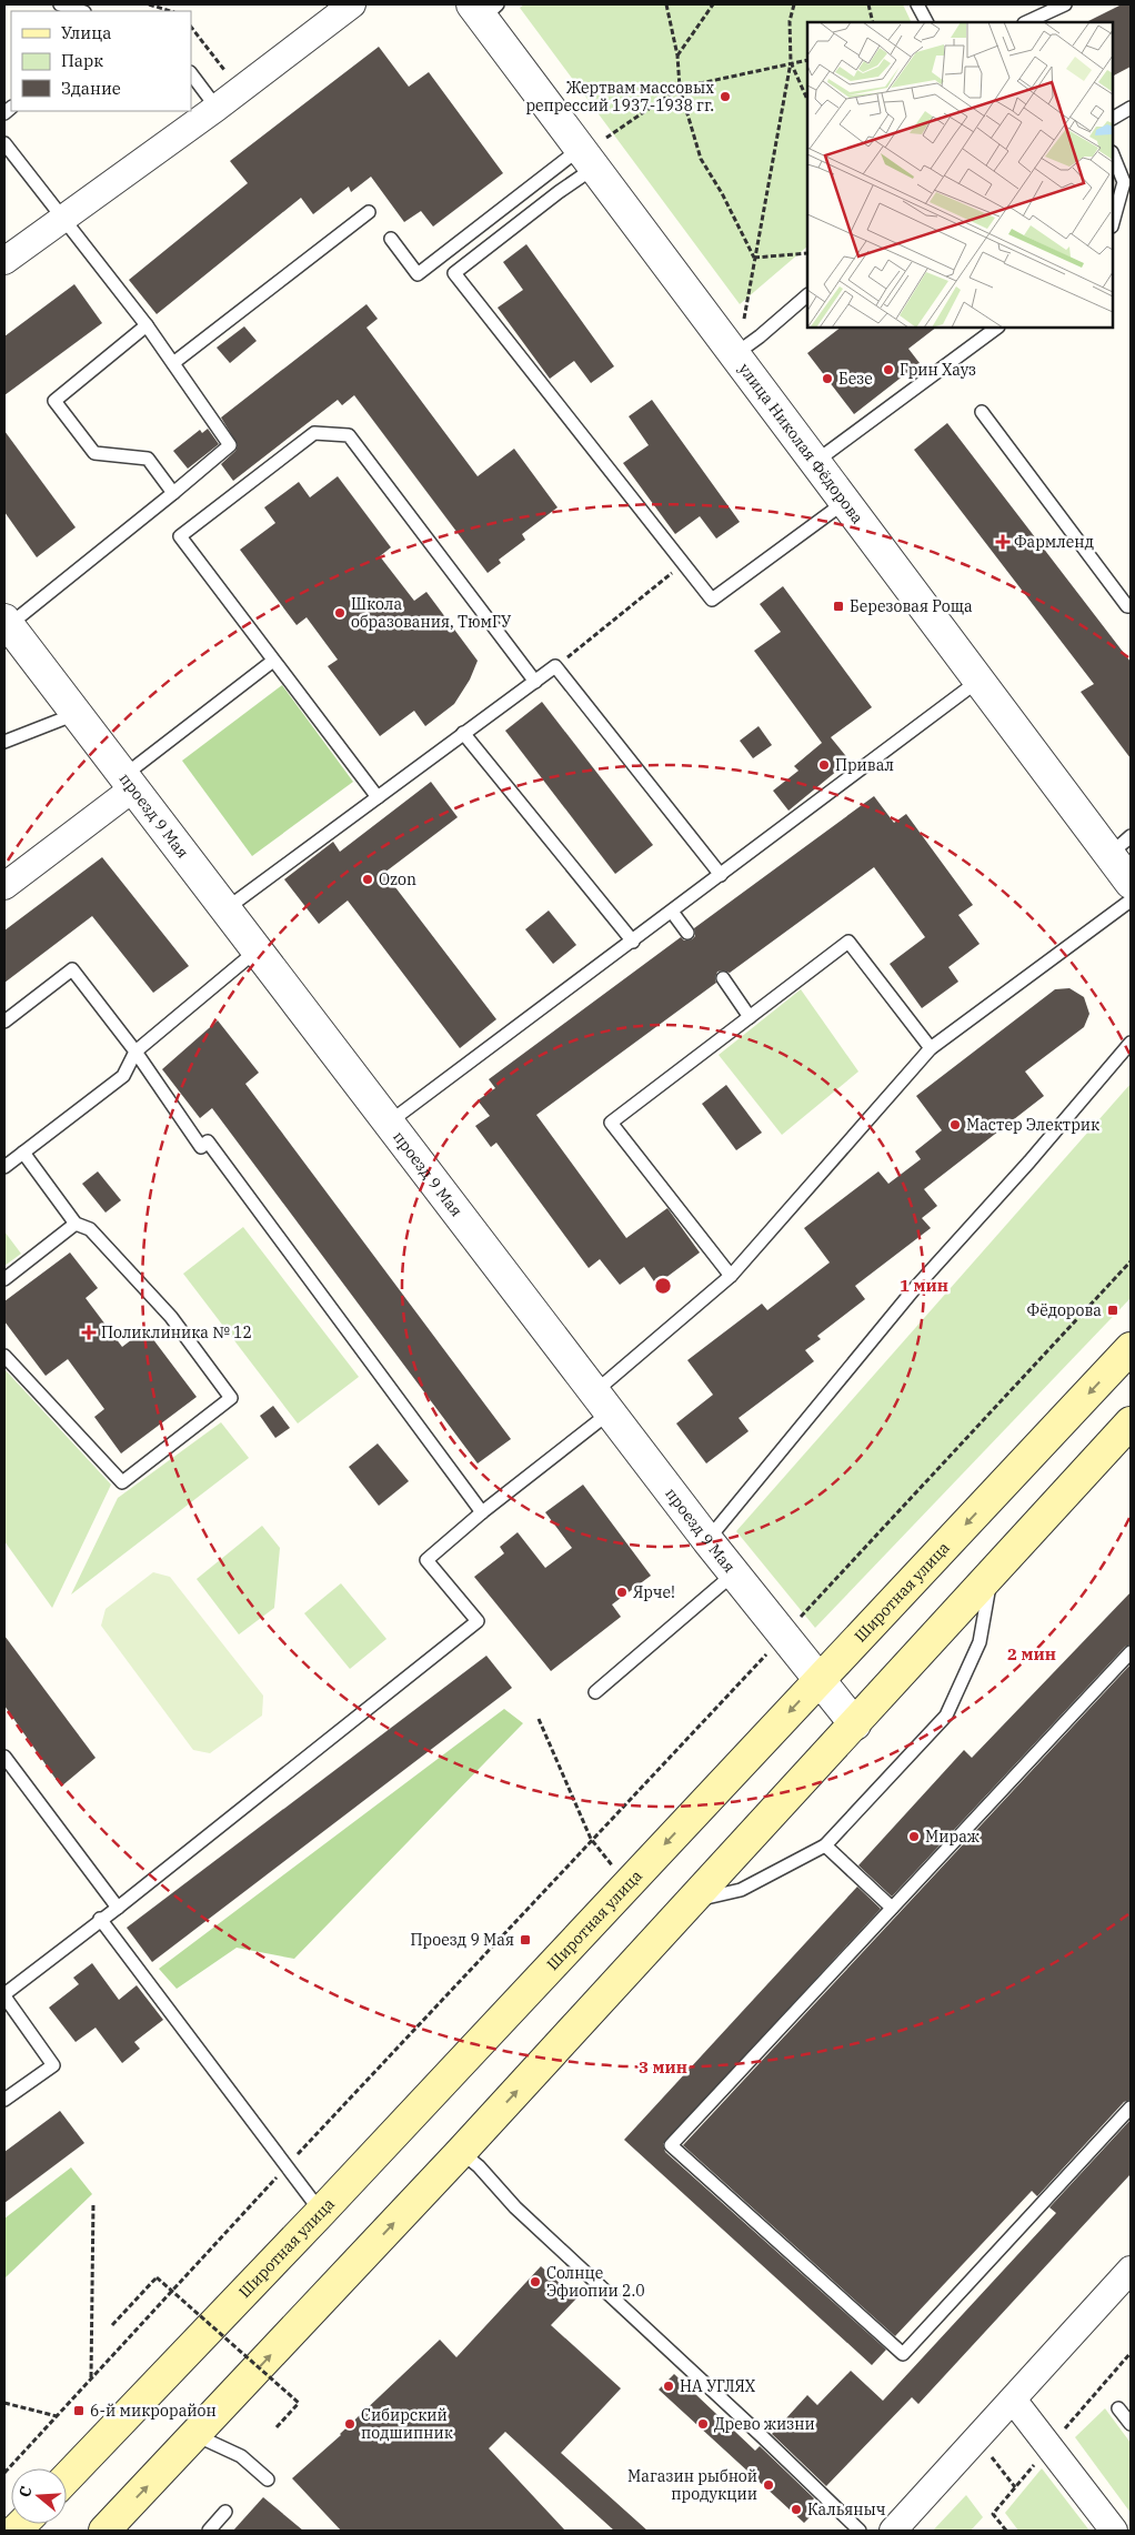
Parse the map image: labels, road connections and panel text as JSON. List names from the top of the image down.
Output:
{
  "streets": {
    "main road": ["Широтная улица"],
    "street": ["улица Николая Фёдорова", "проезд 9 Мая"]
  },
  "crossings": [
    ["проезд 9 Мая", "Широтная улица"]
  ],
  "places": {
    "other": [
      "Жертвам массовых репрессий 1937-1938 гг.",
      "Грин Хауз",
      "Безе",
      "Школа образования, ТюмГУ",
      "Привал",
      "Ozon",
      "Мастер Электрик",
      "Ярче!",
      "Мираж",
      "Солнце Эфиопии 2.0",
      "НА УГЛЯХ",
      "Сибирский подшипник",
      "Древо жизни",
      "Магазин рыбной продукции",
      "Кальяныч"
    ],
    "health": ["Фармленд", "Поликлиника № 12"],
    "transit": [
      "Березовая Роща",
      "Фёдорова",
      "Проезд 9 Мая",
      "6-й микрорайон"
    ]
  },
  "legend": ["Улица", "Парк", "Здание"],
  "north": "left",
  "rings": ["1 мин", "2 мин", "3 мин"]
}
